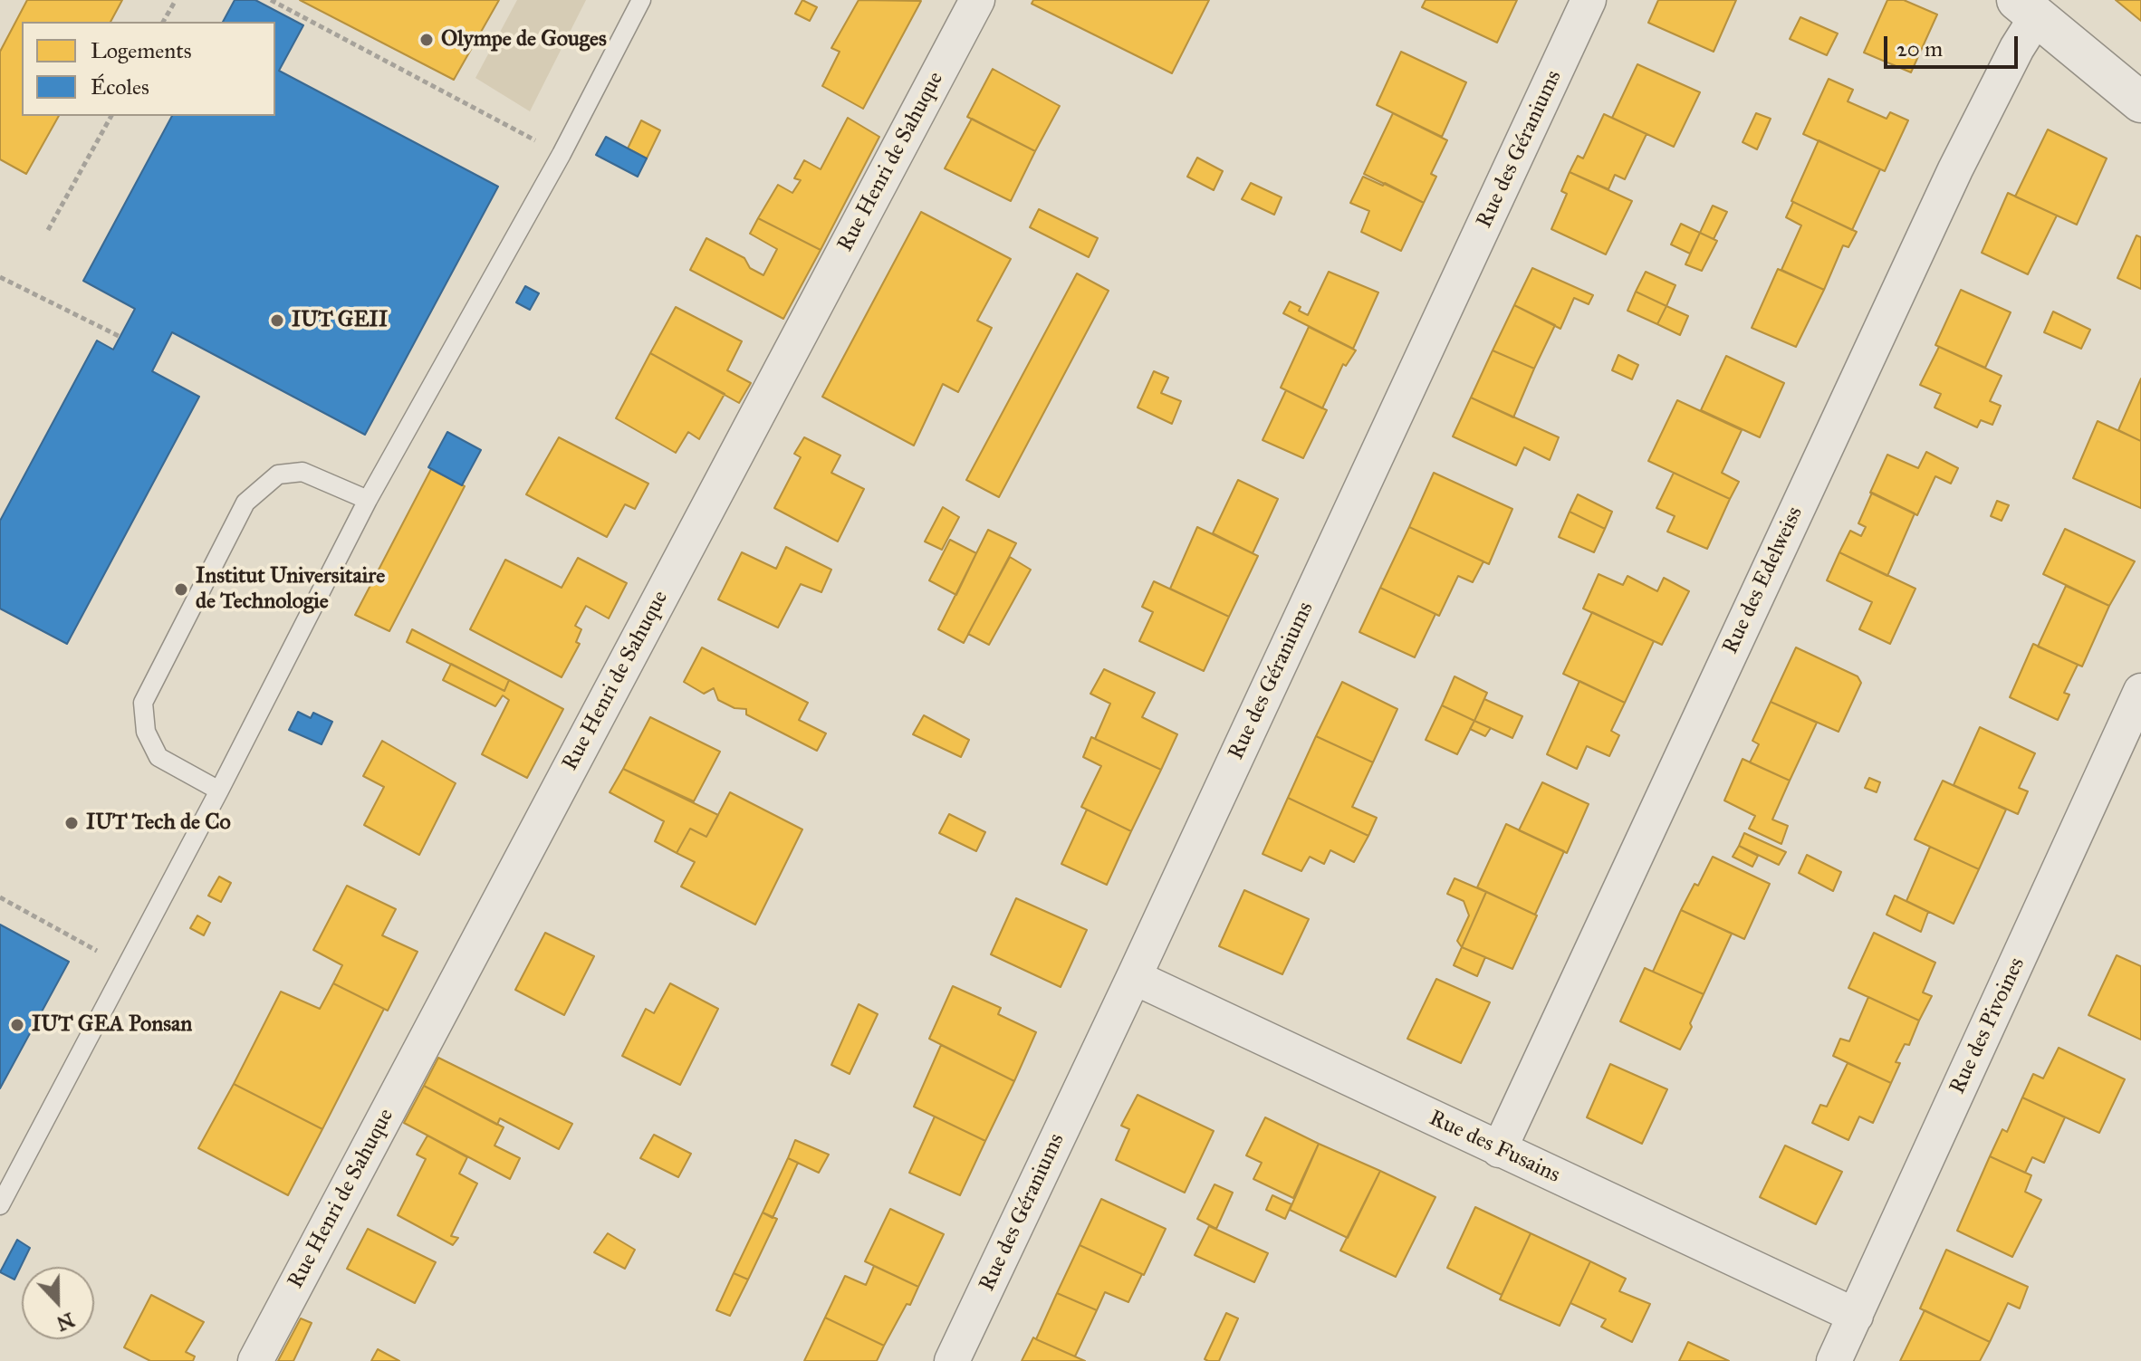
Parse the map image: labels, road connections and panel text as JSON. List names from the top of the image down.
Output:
{
  "streets": {
    "street": [
      "Rue des Géraniums",
      "Rue Henri de Sahuque",
      "Rue des Edelweiss",
      "Rue des Pivoines",
      "Rue des Fusains"
    ]
  },
  "crossings": [
    ["Rue des Géraniums", "Rue des Fusains"],
    ["Rue des Edelweiss", "Rue des Fusains"],
    ["Rue des Pivoines", "Rue des Fusains"]
  ],
  "places": [
    "Olympe de Gouges",
    "IUT GEII",
    "Institut Universitaire de Technologie",
    "IUT Tech de Co",
    "IUT GEA Ponsan"
  ],
  "legend": ["Logements", "Écoles"],
  "scale_bar": "20 m",
  "north": "bottom"
}
